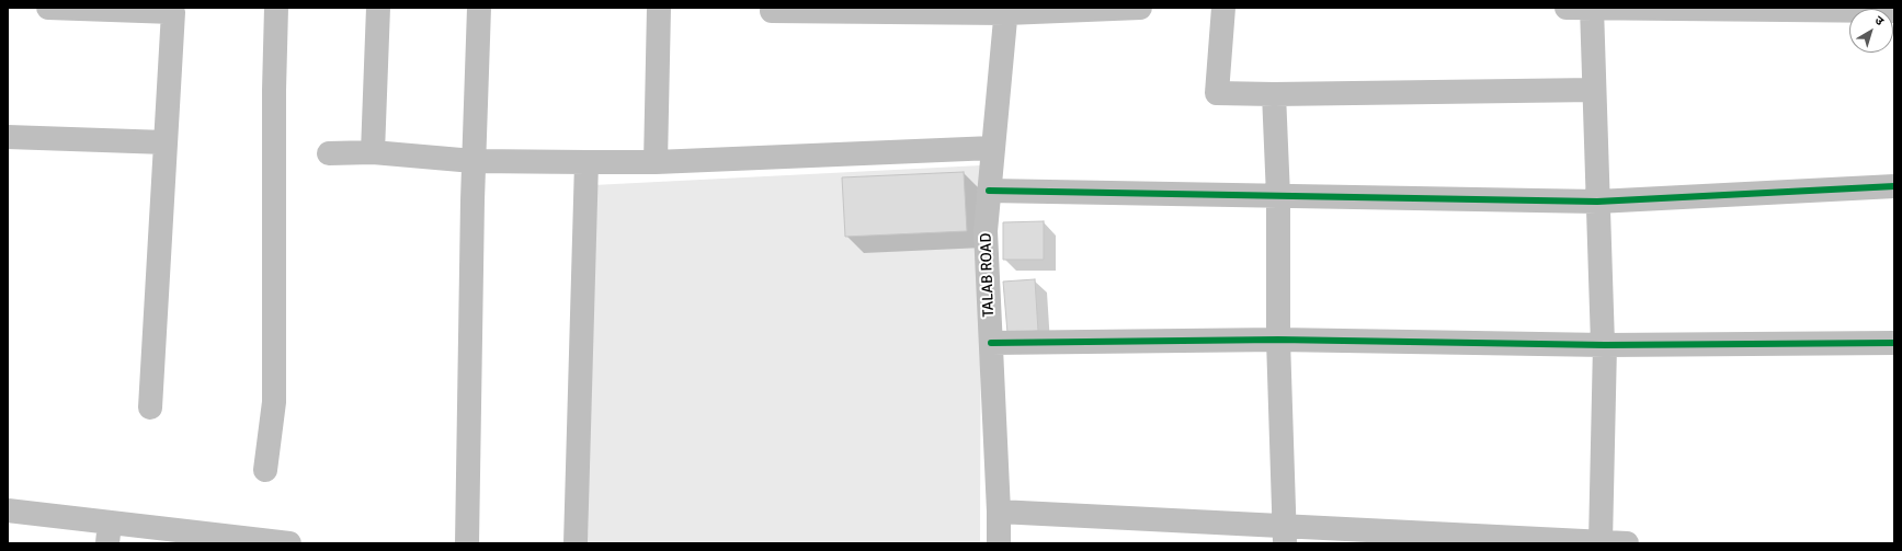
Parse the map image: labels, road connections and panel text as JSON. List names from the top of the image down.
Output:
{
  "streets": {
    "street": ["TALAB ROAD"]
  },
  "north": "top right"
}
